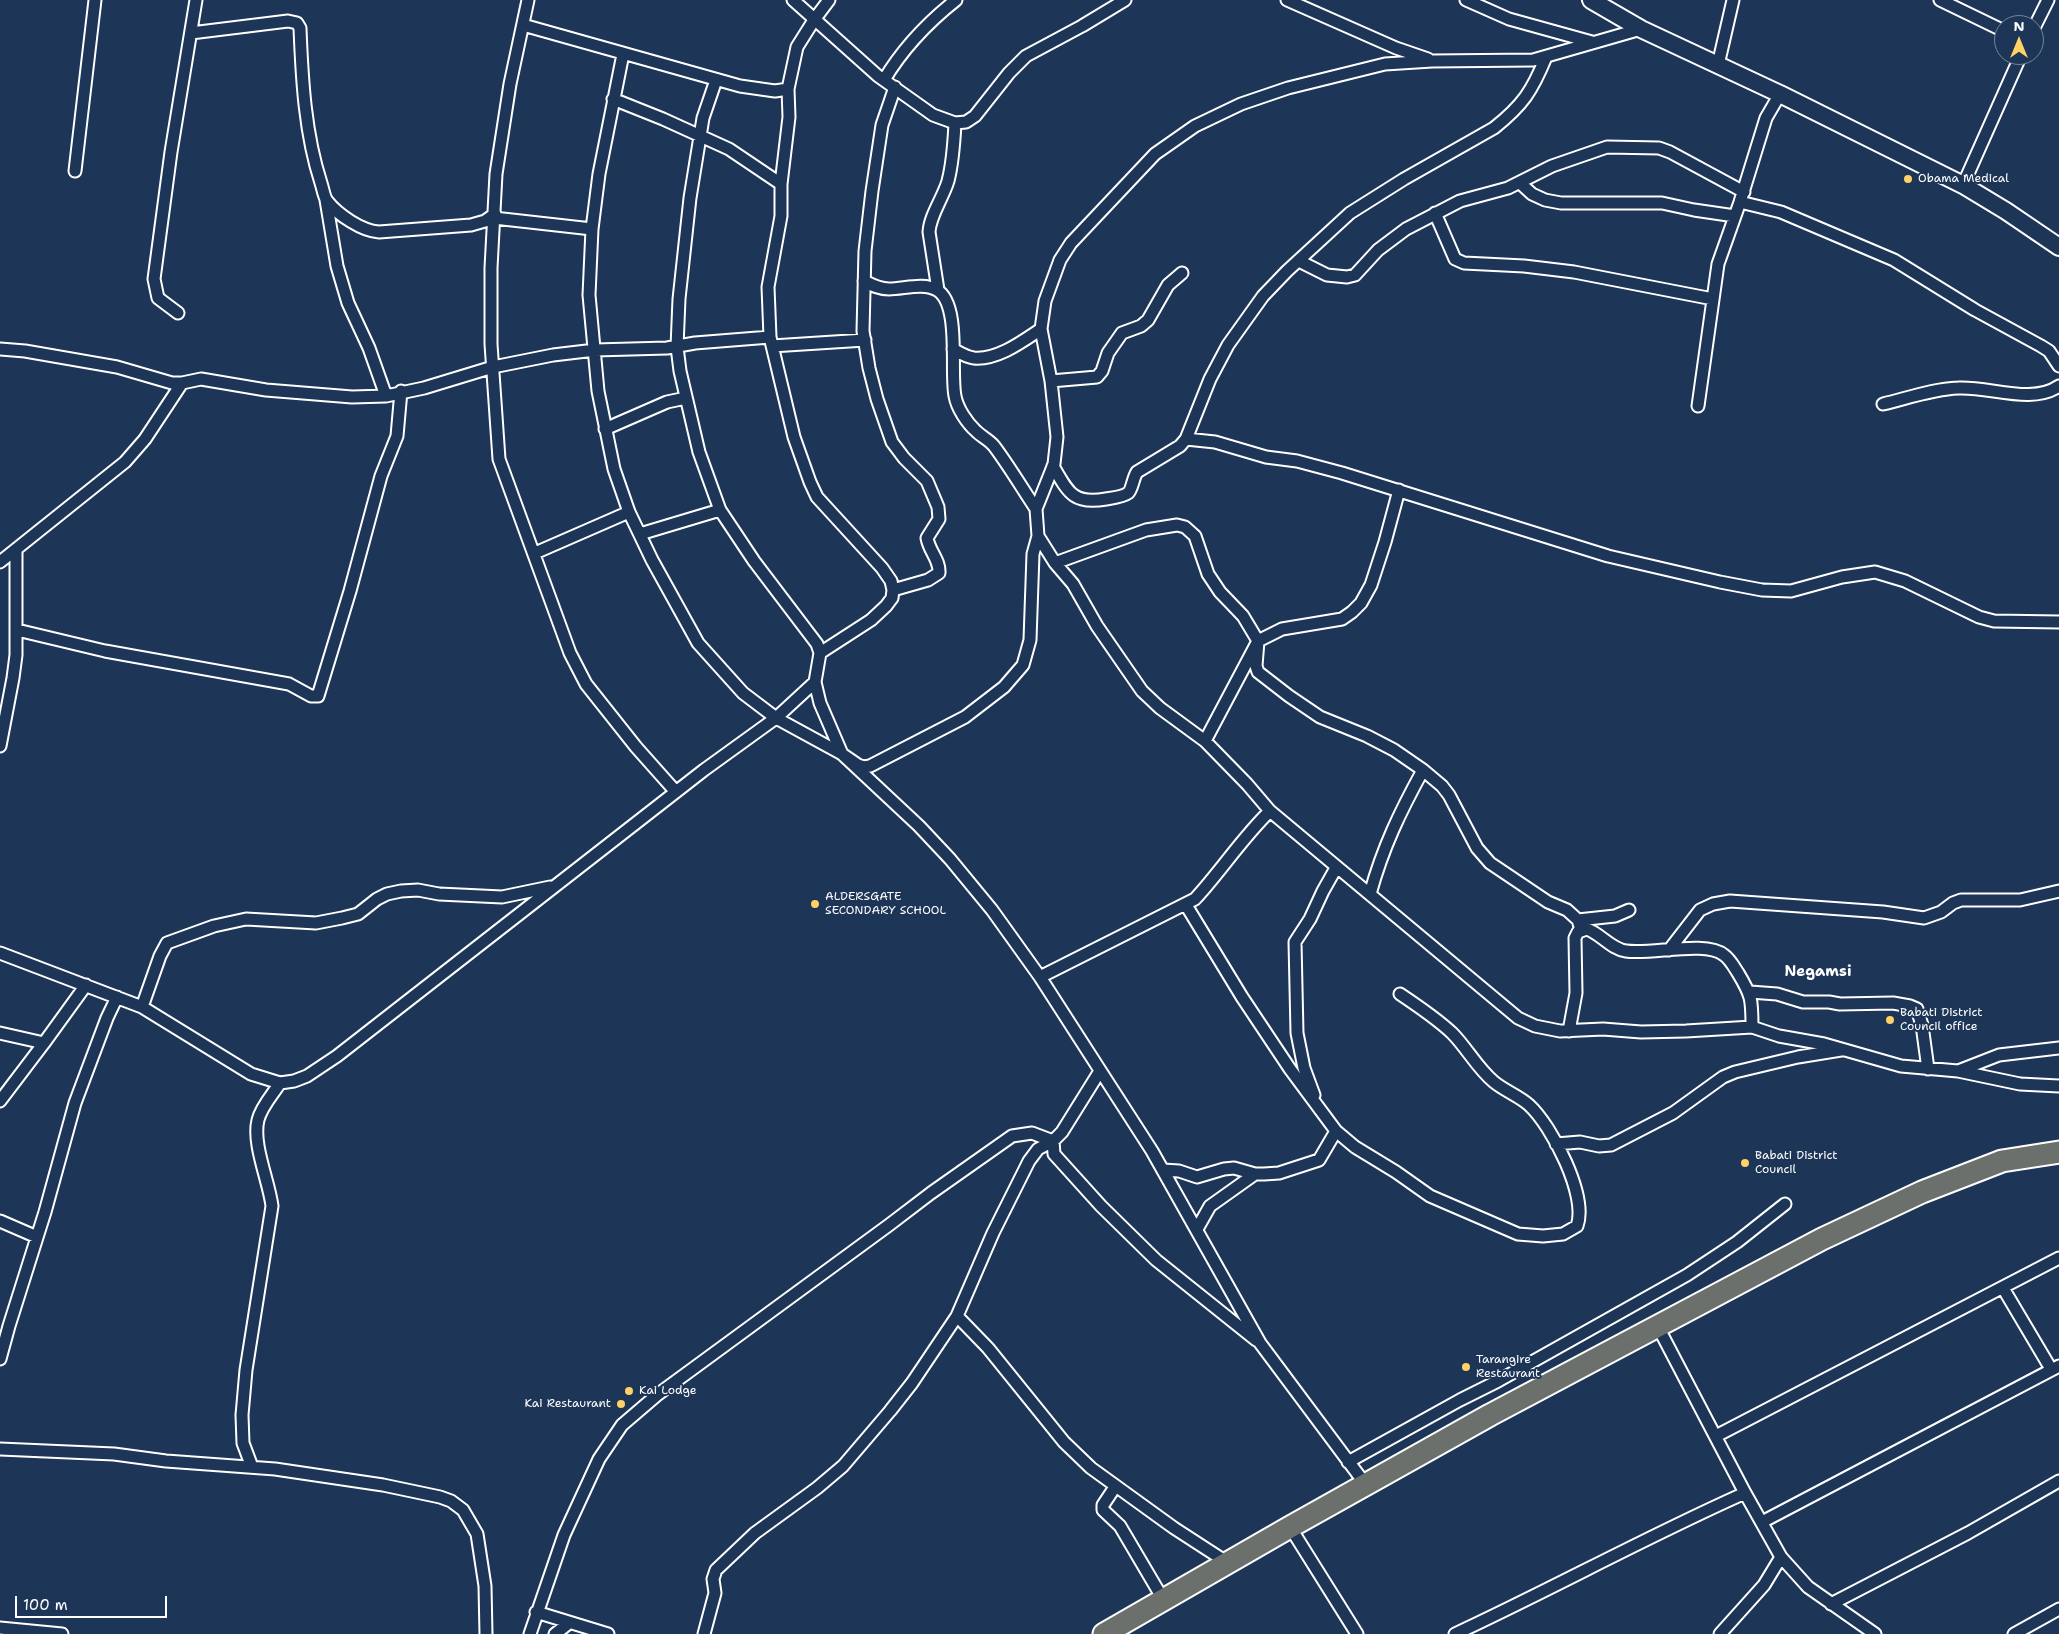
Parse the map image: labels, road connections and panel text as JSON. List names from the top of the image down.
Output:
{
  "districts": ["Negamsi"],
  "places": [
    "Obama Medical",
    "ALDERSGATE SECONDARY SCHOOL",
    "Babati District Council office",
    "Babati District Council",
    "Tarangire Restaurant",
    "Kai Lodge",
    "Kai Restaurant"
  ],
  "scale_bar": "100 m",
  "north": "top"
}
